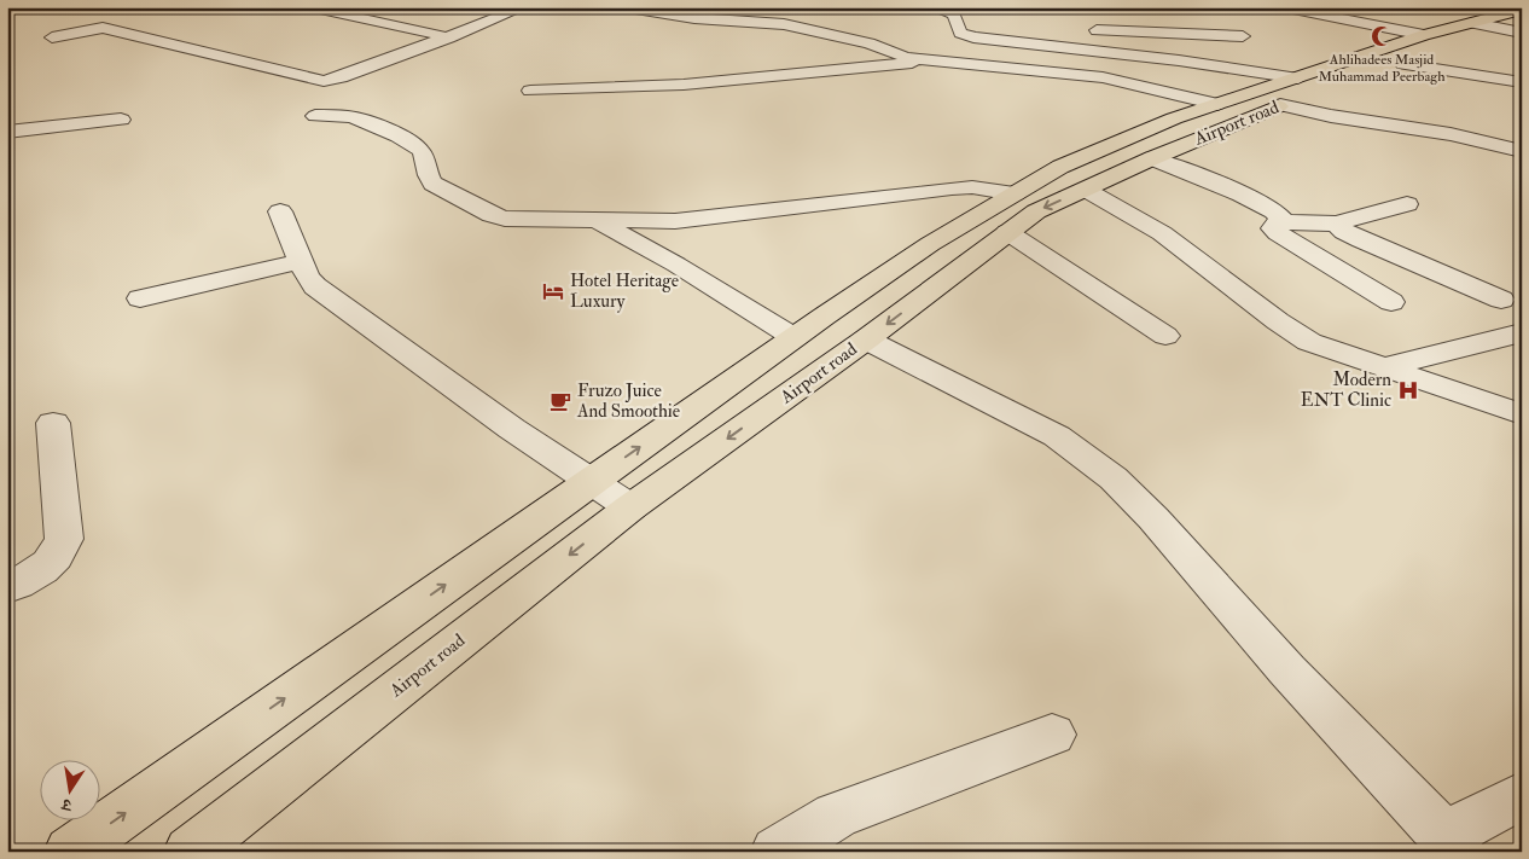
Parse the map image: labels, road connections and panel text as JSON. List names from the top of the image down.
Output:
{
  "streets": {
    "main road": ["Airport road"]
  },
  "places": {
    "mosque": ["Ahlihadees Masjid Muhammad Peerbagh"],
    "hotel": ["Hotel Heritage Luxury"],
    "hospital": ["Modern ENT Clinic"],
    "cafe": ["Fruzo Juice And Smoothie"]
  },
  "north": "bottom"
}
